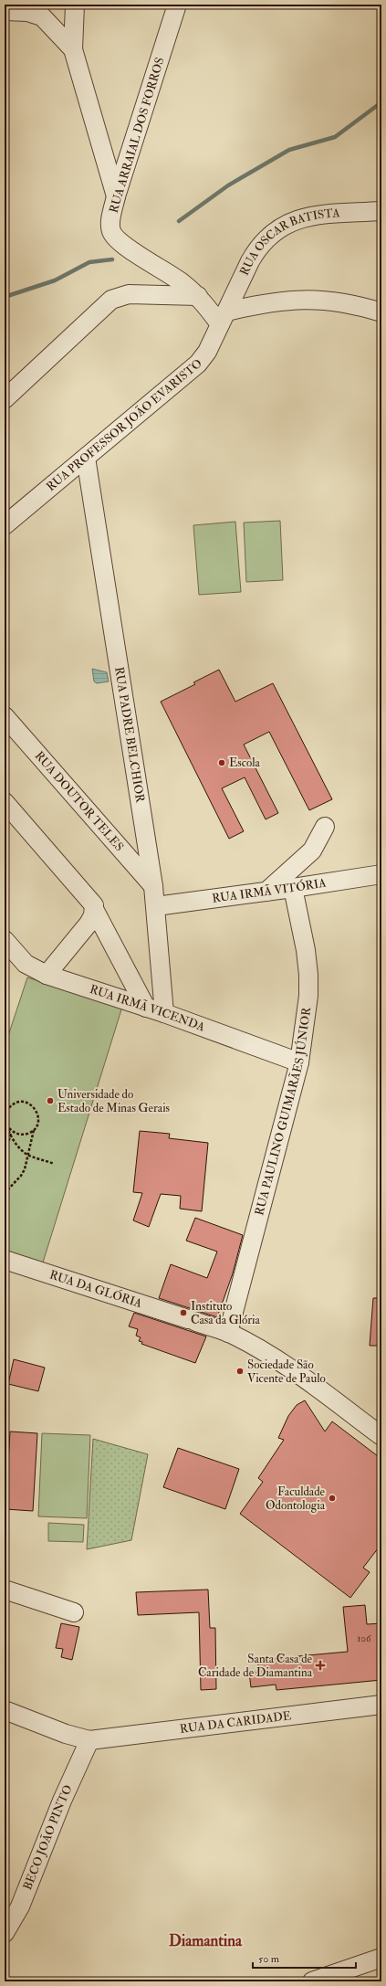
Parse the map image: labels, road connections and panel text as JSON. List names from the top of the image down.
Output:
{
  "streets": {
    "street": [
      "RUA ARRAIAL DOS FORROS",
      "RUA OSCAR BATISTA",
      "RUA PROFESSOR JOÃO EVARISTO",
      "RUA PADRE BELCHIOR",
      "RUA DOUTOR TELES",
      "RUA IRMÃ VITÓRIA",
      "RUA IRMÃ VICENDA",
      "RUA PAULINO GUIMARÃES JÚNIOR",
      "RUA DA GLÓRIA",
      "RUA DA CARIDADE",
      "BECO JOÃO PINTO"
    ]
  },
  "crossings": [
    ["RUA ARRAIAL DOS FORROS", "RUA OSCAR BATISTA"],
    ["RUA ARRAIAL DOS FORROS", "RUA PROFESSOR JOÃO EVARISTO"],
    ["RUA OSCAR BATISTA", "RUA PROFESSOR JOÃO EVARISTO"],
    ["RUA PROFESSOR JOÃO EVARISTO", "RUA PADRE BELCHIOR"],
    ["RUA PADRE BELCHIOR", "RUA DOUTOR TELES"],
    ["RUA PADRE BELCHIOR", "RUA IRMÃ VITÓRIA"],
    ["RUA PADRE BELCHIOR", "RUA IRMÃ VICENDA"],
    ["RUA IRMÃ VITÓRIA", "RUA PAULINO GUIMARÃES JÚNIOR"],
    ["RUA IRMÃ VICENDA", "RUA PAULINO GUIMARÃES JÚNIOR"],
    ["RUA PAULINO GUIMARÃES JÚNIOR", "RUA DA GLÓRIA"],
    ["RUA DA CARIDADE", "BECO JOÃO PINTO"]
  ],
  "districts": ["Diamantina"],
  "places": {
    "other": [
      "Escola",
      "Universidade do Estado de Minas Gerais",
      "Instituto Casa da Glória",
      "Sociedade São Vicente de Paulo",
      "Faculdade Odontologia"
    ],
    "health": ["Santa Casa de Caridade de Diamantina"]
  },
  "house_numbers": ["106"],
  "scale_bar": "50 m"
}
